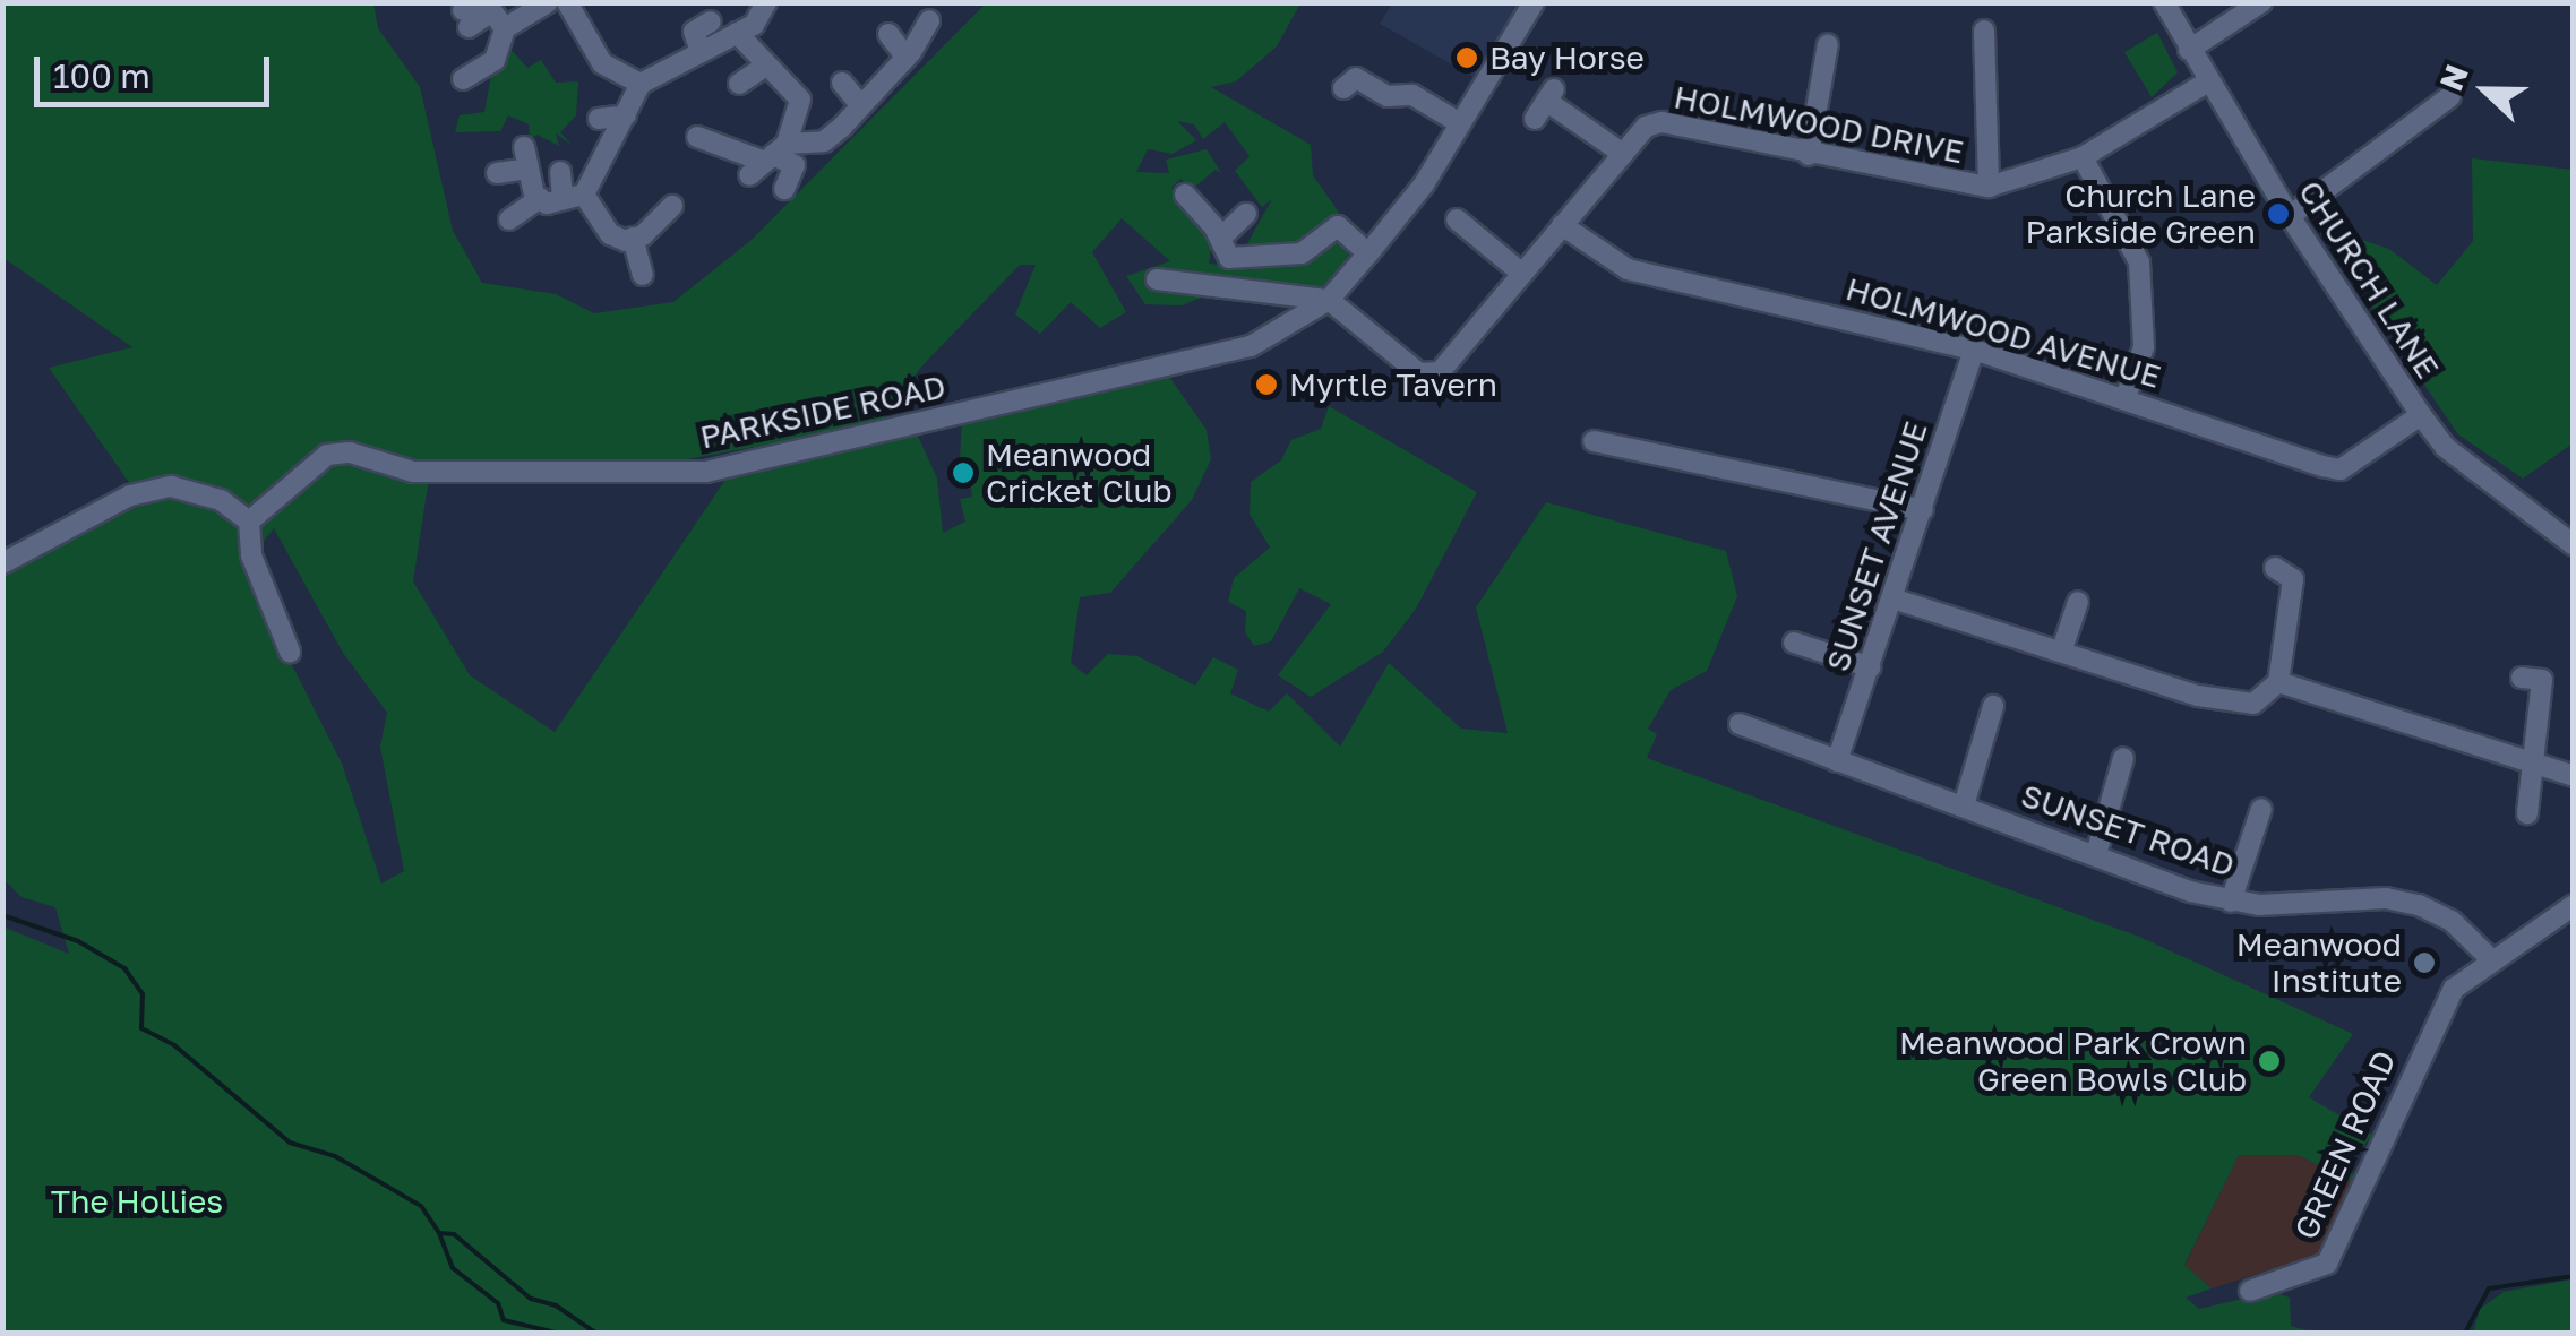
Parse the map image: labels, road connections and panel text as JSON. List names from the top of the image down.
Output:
{
  "streets": {
    "street": [
      "HOLMWOOD DRIVE",
      "CHURCH LANE",
      "HOLMWOOD AVENUE",
      "PARKSIDE ROAD",
      "SUNSET AVENUE",
      "SUNSET ROAD",
      "GREEN ROAD"
    ]
  },
  "crossings": [
    ["HOLMWOOD DRIVE", "CHURCH LANE"],
    ["HOLMWOOD DRIVE", "HOLMWOOD AVENUE"],
    ["HOLMWOOD DRIVE", "PARKSIDE ROAD"],
    ["CHURCH LANE", "HOLMWOOD AVENUE"],
    ["HOLMWOOD AVENUE", "SUNSET AVENUE"],
    ["SUNSET AVENUE", "SUNSET ROAD"],
    ["SUNSET ROAD", "GREEN ROAD"]
  ],
  "parks": ["The Hollies"],
  "places": [
    "Bay Horse",
    "Church Lane Parkside Green",
    "Myrtle Tavern",
    "Meanwood Cricket Club",
    "Meanwood Institute",
    "Meanwood Park Crown Green Bowls Club"
  ],
  "scale_bar": "100 m",
  "north": "left"
}
